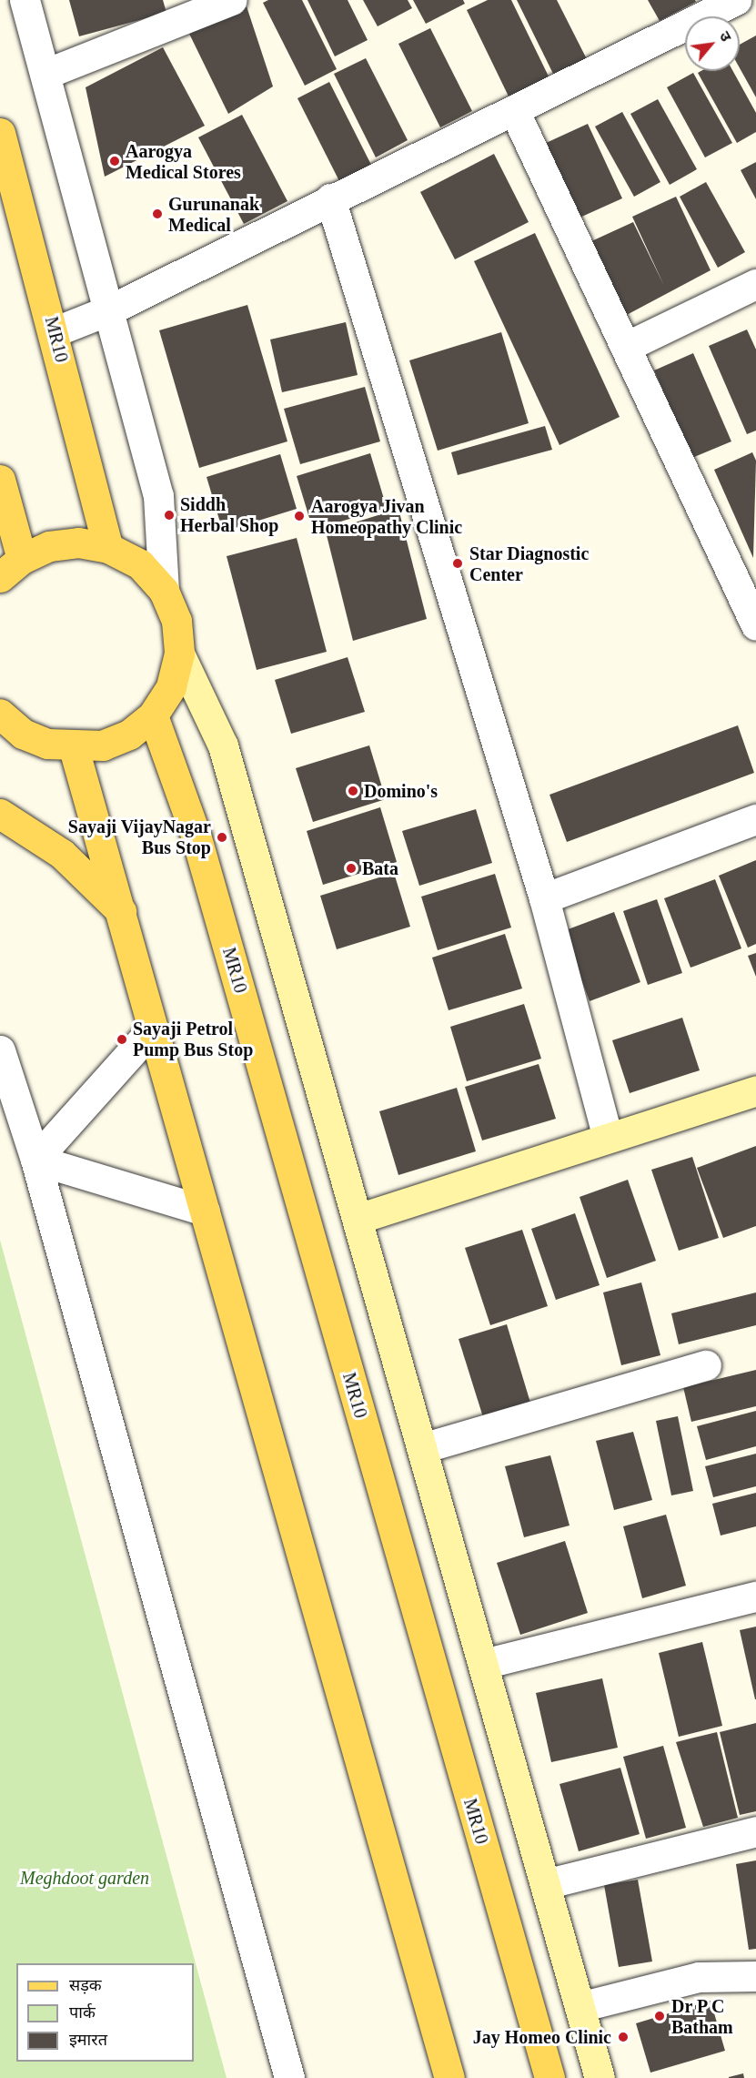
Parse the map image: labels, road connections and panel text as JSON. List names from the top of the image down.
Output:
{
  "streets": {
    "main road": ["MR10"]
  },
  "parks": ["Meghdoot garden"],
  "places": [
    "Aarogya Medical Stores",
    "Gurunanak Medical",
    "Siddh Herbal Shop",
    "Aarogya Jivan Homeopathy Clinic",
    "Star Diagnostic Center",
    "Domino's",
    "Sayaji VijayNagar Bus Stop",
    "Bata",
    "Sayaji Petrol Pump Bus Stop",
    "Dr P C Batham",
    "Jay Homeo Clinic"
  ],
  "legend": ["सड़क", "पार्क", "इमारत"],
  "north": "top right"
}
